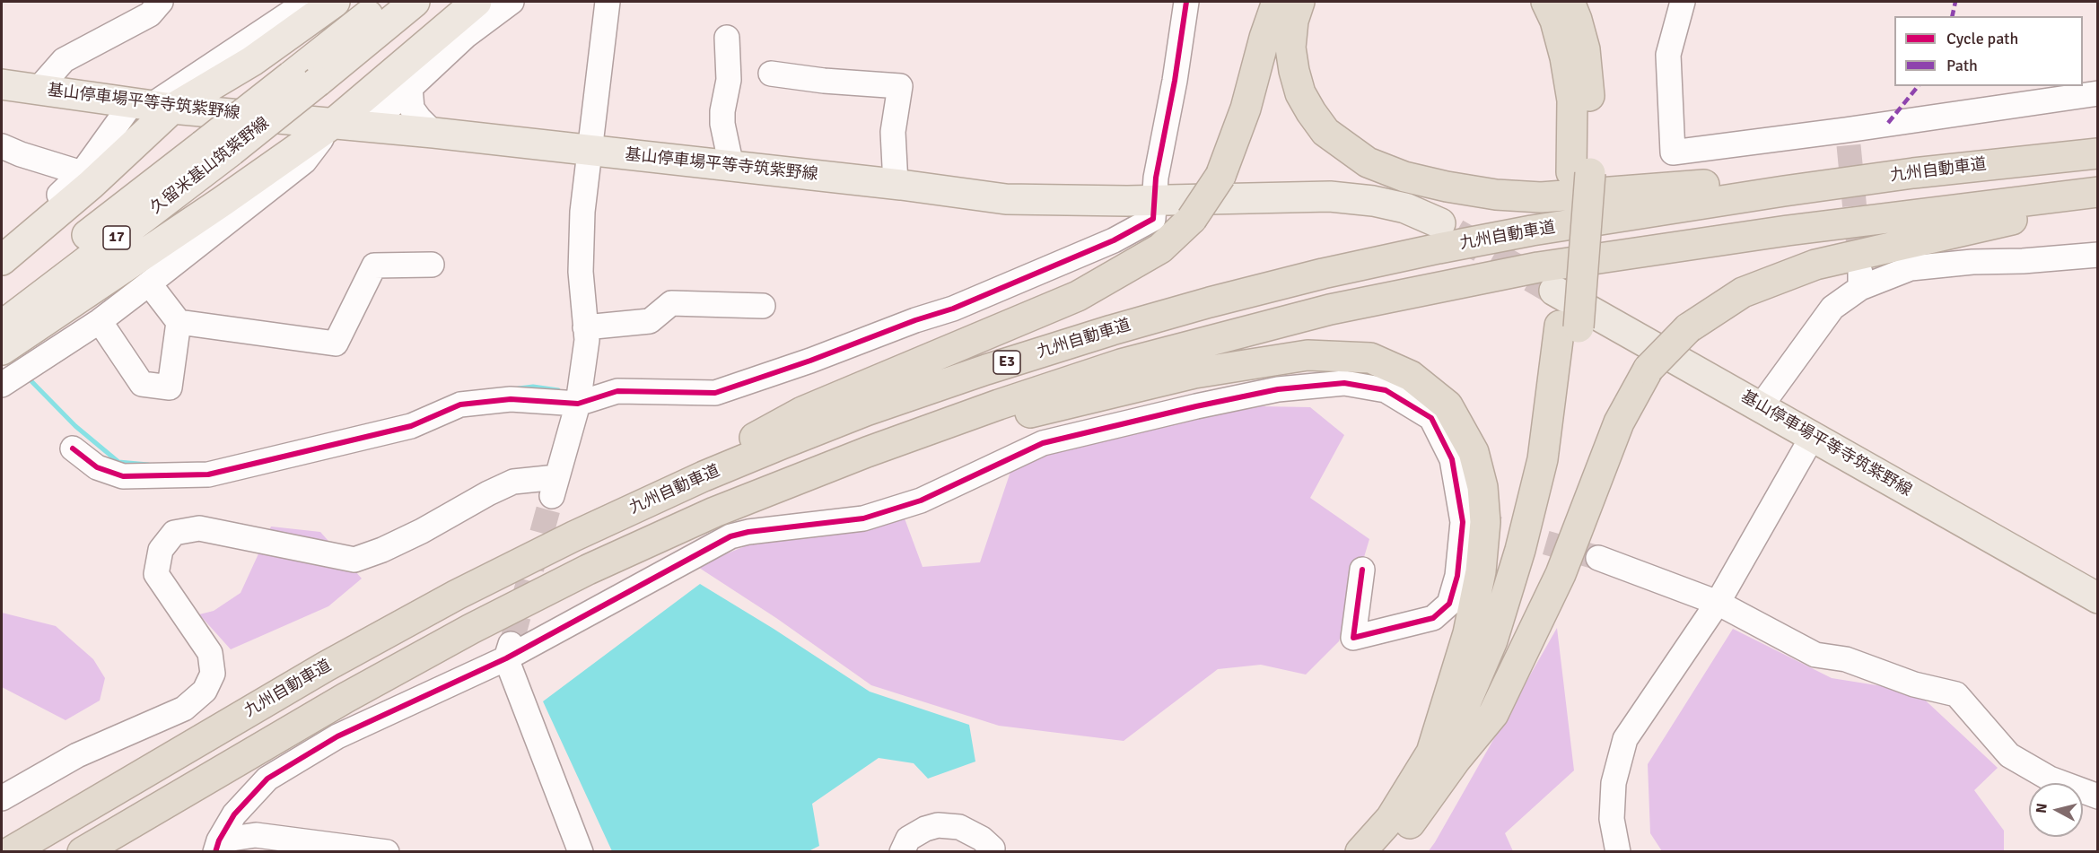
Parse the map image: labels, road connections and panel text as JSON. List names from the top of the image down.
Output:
{
  "streets": {
    "highway": ["九州自動車道", "E3"],
    "main road": ["基山停車場平等寺筑紫野線", "久留米基山筑紫野線", "17"]
  },
  "legend": ["Cycle path", "Path"],
  "north": "left"
}
